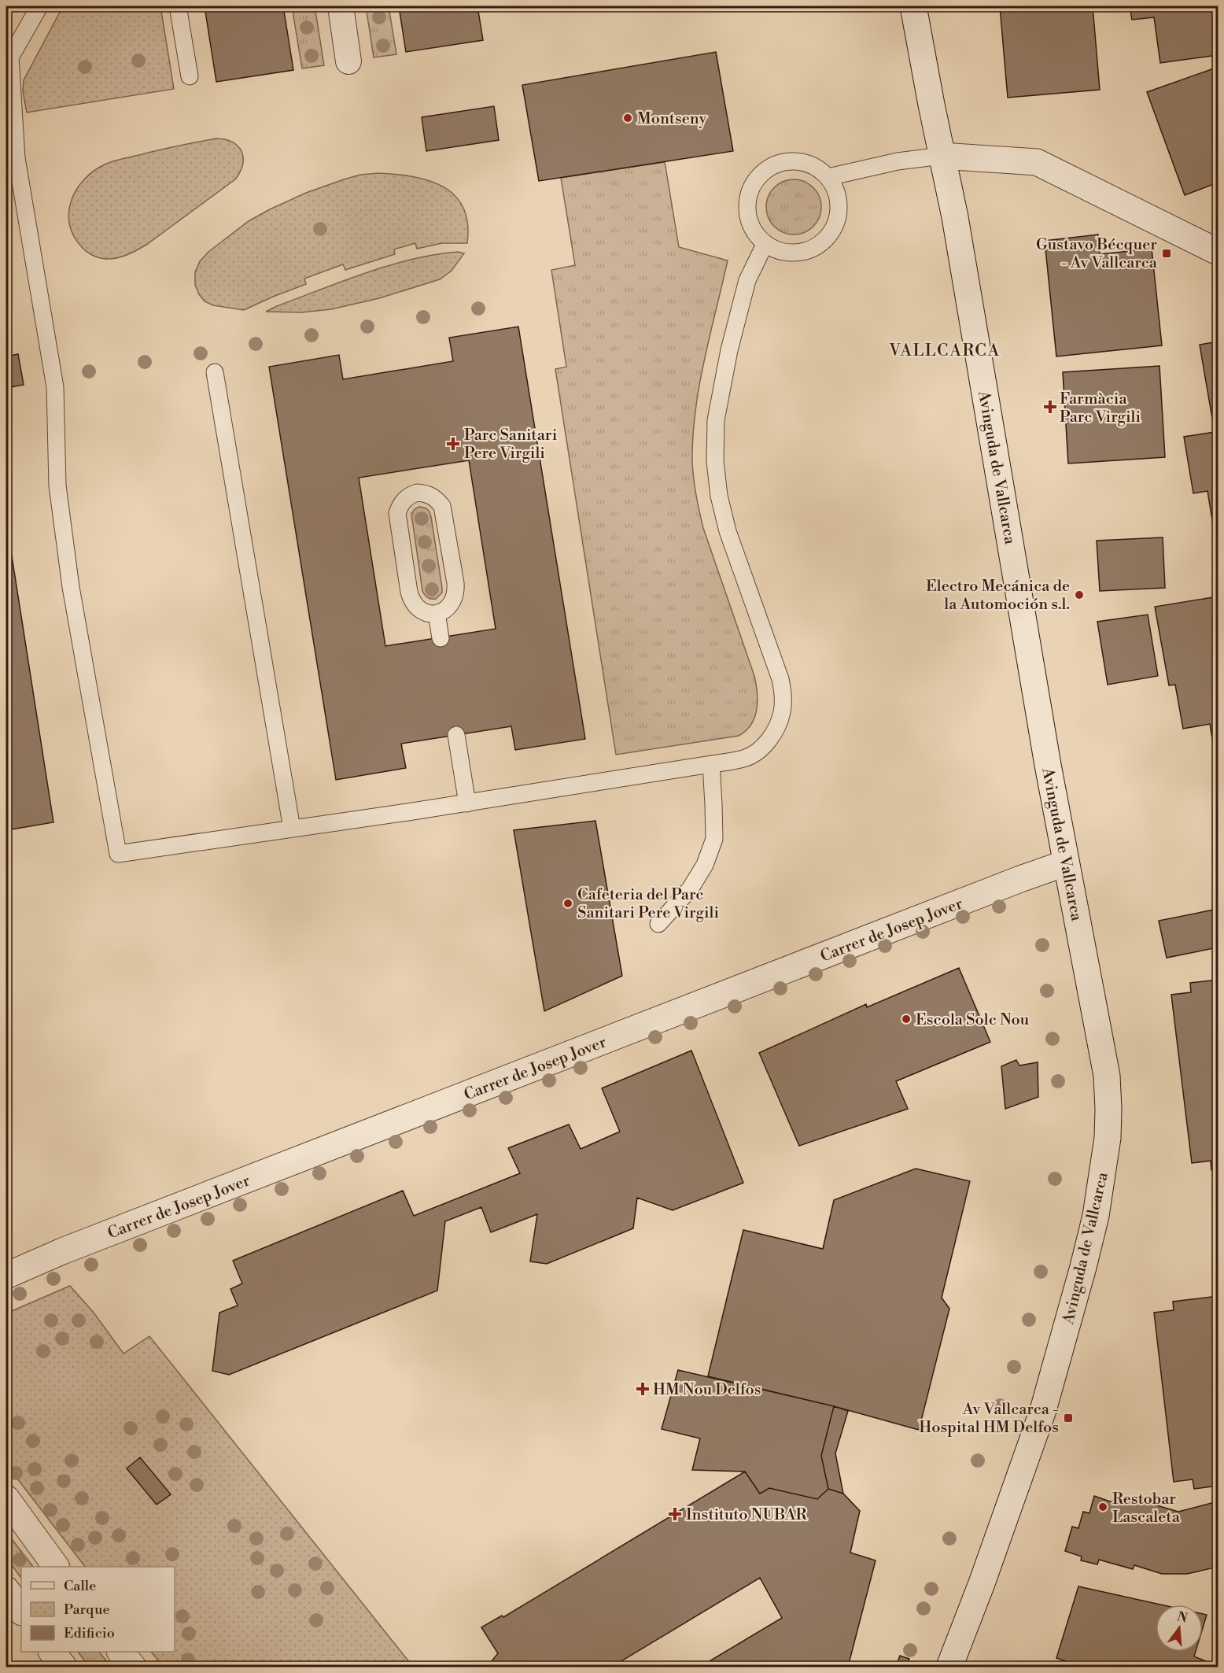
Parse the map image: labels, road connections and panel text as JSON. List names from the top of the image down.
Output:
{
  "streets": {
    "main road": ["Avinguda de Vallcarca", "Carrer de Josep Jover"]
  },
  "crossings": [
    ["Avinguda de Vallcarca", "Carrer de Josep Jover"]
  ],
  "districts": ["VALLCARCA"],
  "places": {
    "other": [
      "Montseny",
      "Electro Mecánica de la Automoción s.l.",
      "Cafeteria del Parc Sanitari Pere Virgili",
      "Escola Solc Nou",
      "Restobar Lascaleta"
    ],
    "transit": ["Gustavo Bécquer - Av Vallcarca", "Av Vallcarca - Hospital HM Delfos"],
    "health": [
      "Farmàcia Parc Virgili",
      "Parc Sanitari Pere Virgili",
      "HM Nou Delfos",
      "Instituto NUBAR"
    ]
  },
  "legend": ["Calle", "Parque", "Edificio"],
  "north": "top"
}
